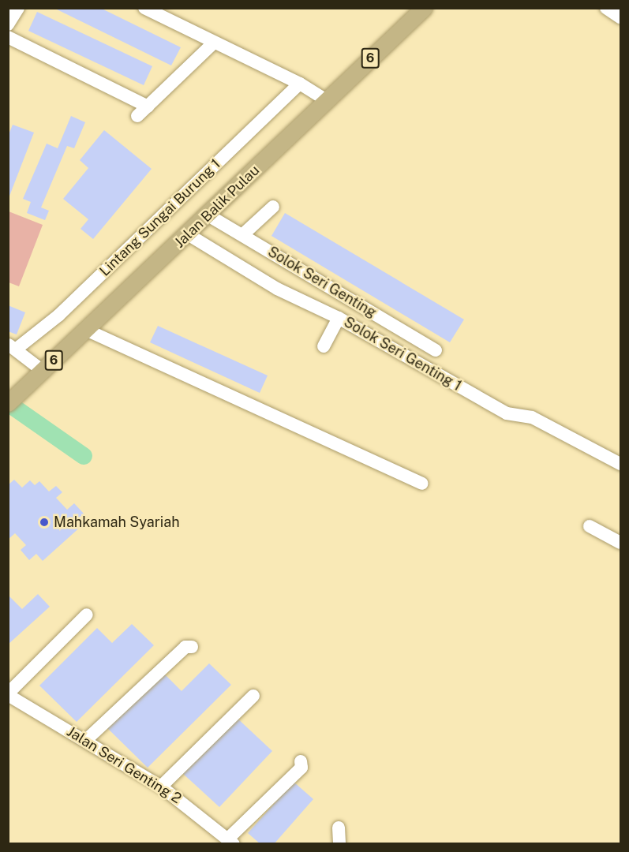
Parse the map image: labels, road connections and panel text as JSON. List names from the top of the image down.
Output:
{
  "streets": {
    "main road": ["6", "Jalan Balik Pulau"],
    "street": [
      "Lintang Sungai Burung 1",
      "Solok Seri Genting",
      "Solok Seri Genting 1",
      "Jalan Seri Genting 2"
    ]
  },
  "crossings": [
    ["Jalan Balik Pulau", "Solok Seri Genting"],
    ["Jalan Balik Pulau", "Solok Seri Genting 1"]
  ],
  "places": ["Mahkamah Syariah"]
}
